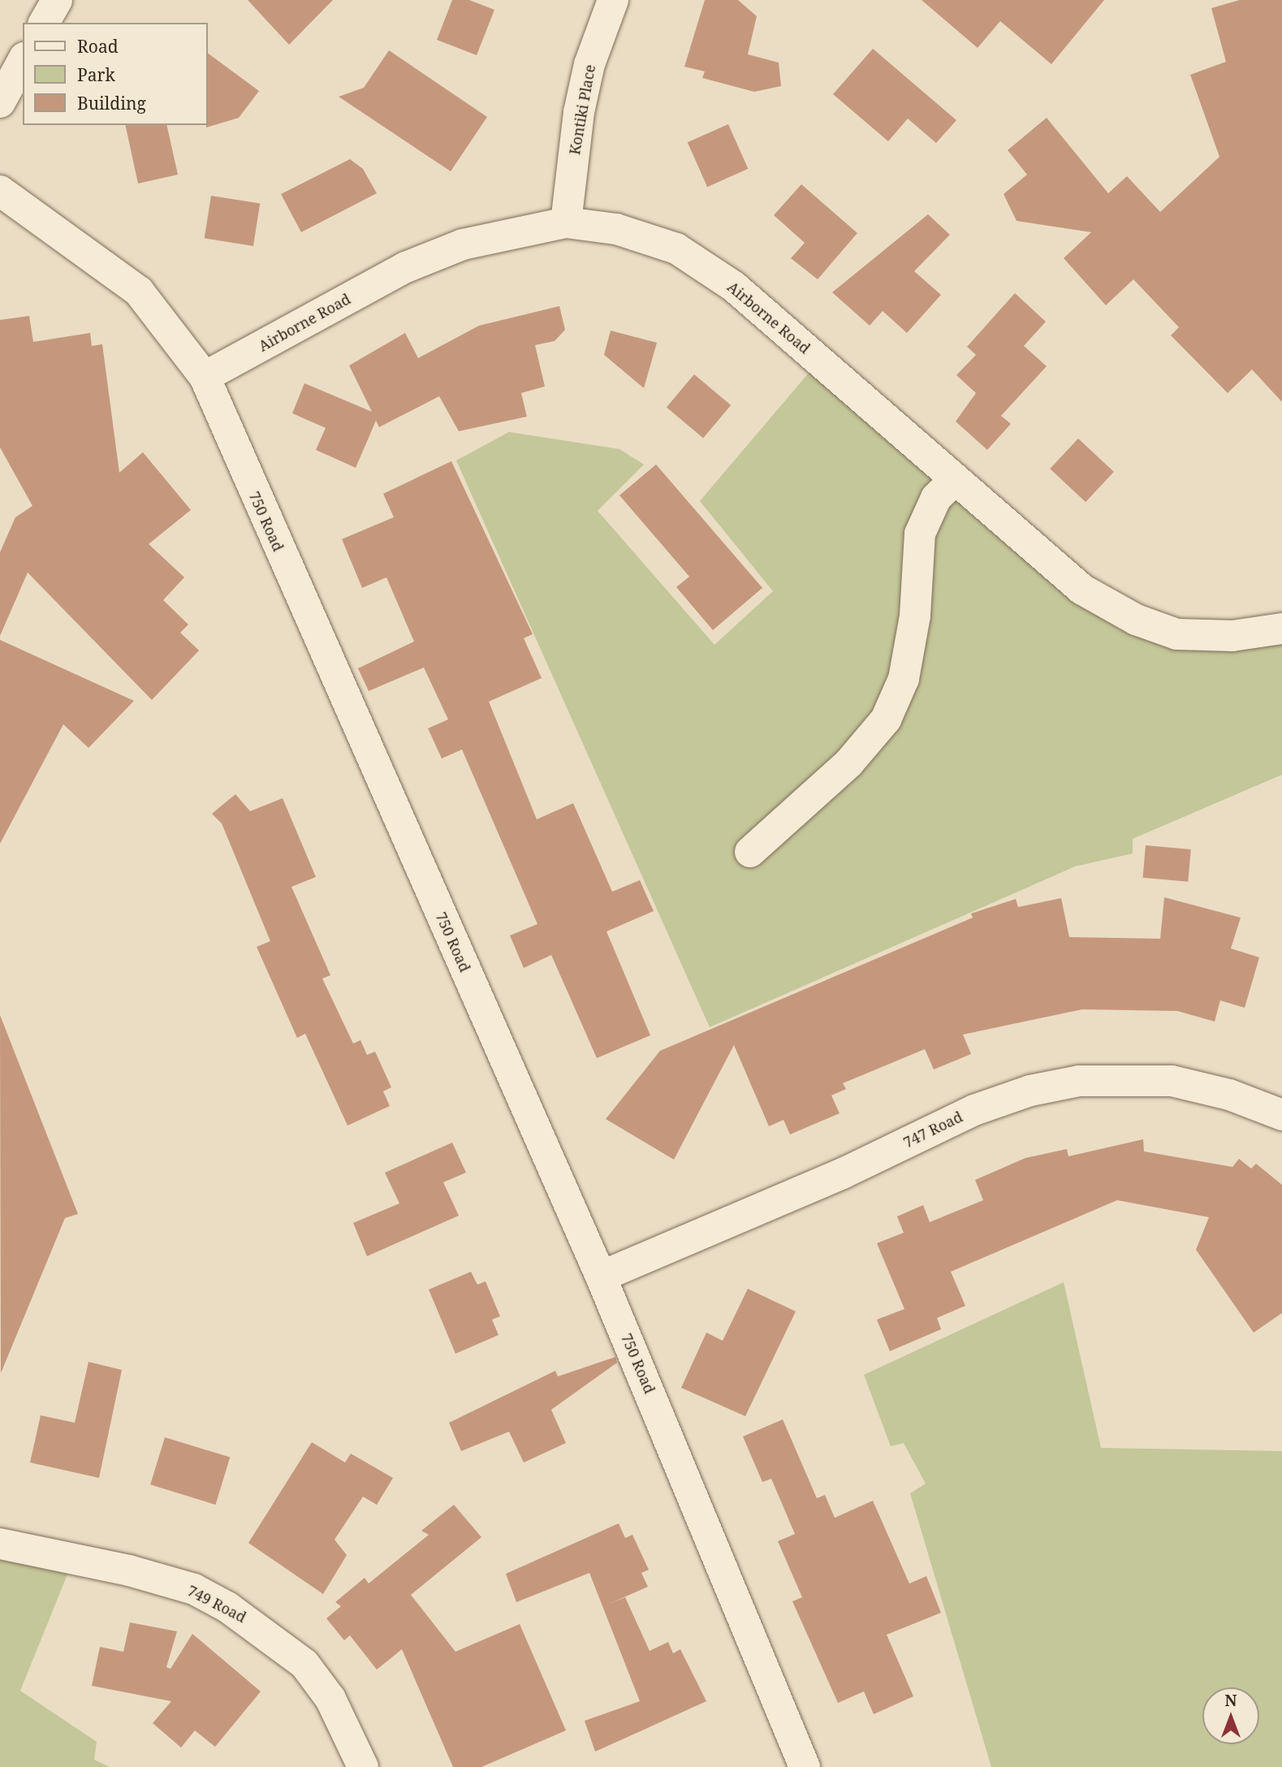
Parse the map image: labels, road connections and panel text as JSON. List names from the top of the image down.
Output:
{
  "streets": {
    "street": [
      "Kontiki Place",
      "Airborne Road",
      "750 Road",
      "747 Road",
      "749 Road"
    ]
  },
  "crossings": [
    ["Kontiki Place", "Airborne Road"],
    ["Airborne Road", "750 Road"],
    ["750 Road", "747 Road"]
  ],
  "legend": ["Road", "Park", "Building"],
  "north": "top"
}
